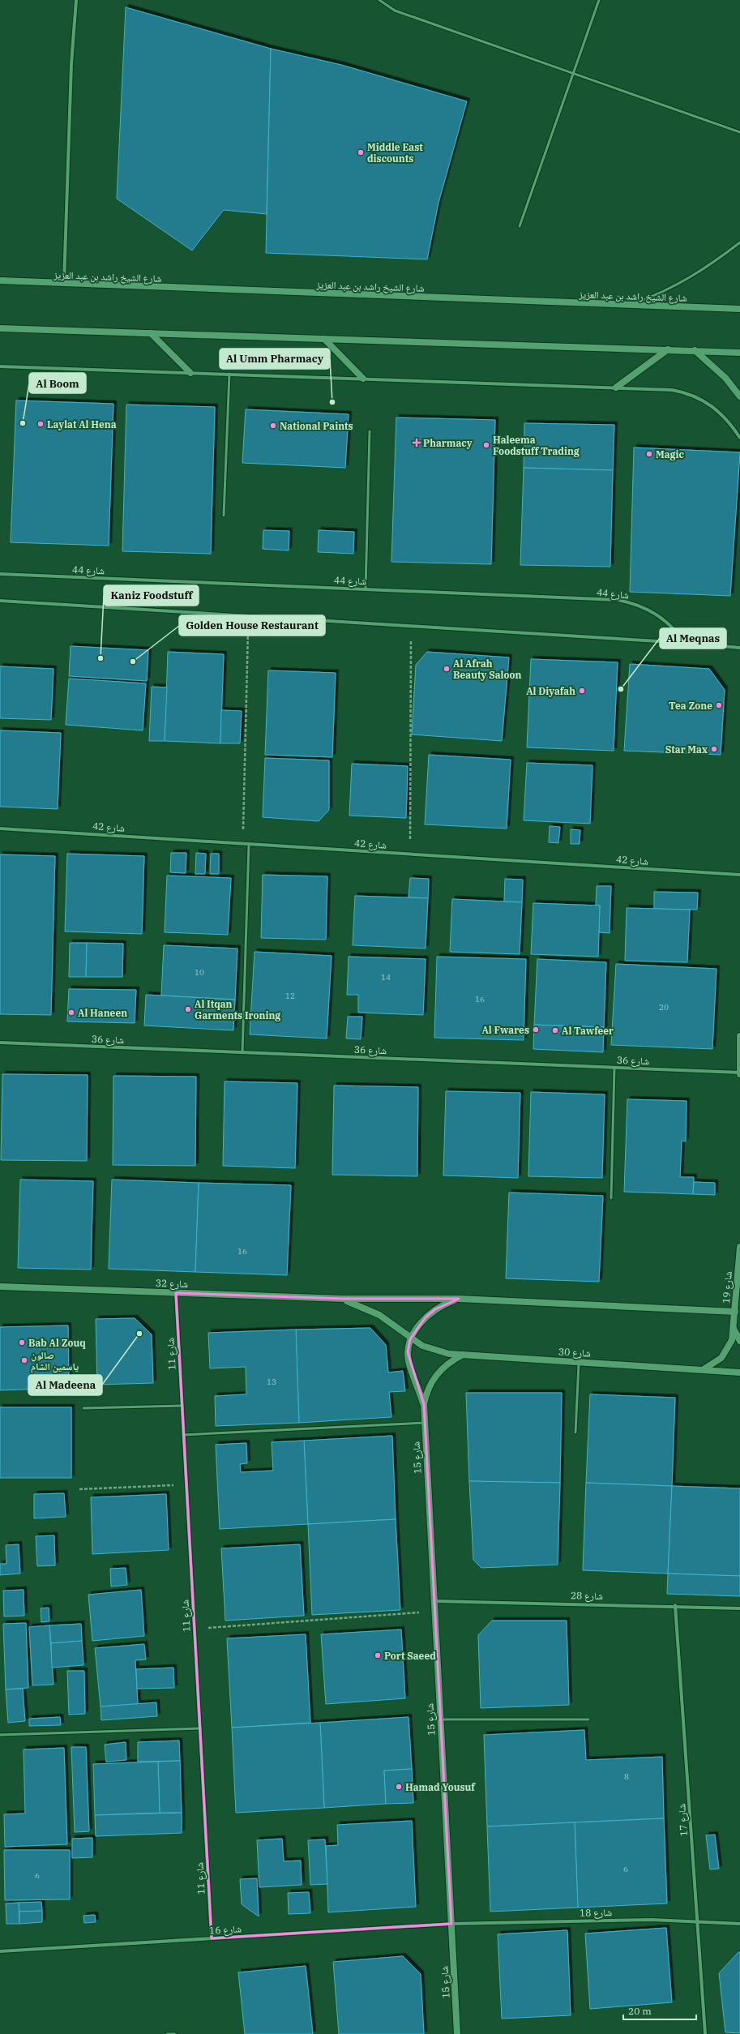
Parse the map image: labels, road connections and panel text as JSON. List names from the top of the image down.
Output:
{
  "streets": {
    "street": [
      "شارع الشيخ راشد بن عبد العزيز",
      "شارع 44",
      "شارع 42",
      "شارع 36",
      "شارع 32",
      "شارع 19",
      "شارع 30",
      "شارع 11",
      "شارع 15",
      "شارع 28",
      "شارع 17",
      "شارع 18",
      "شارع 16"
    ]
  },
  "crossings": [
    ["شارع 32", "شارع 30"],
    ["شارع 32", "شارع 11"],
    ["شارع 32", "شارع 15"],
    ["شارع 19", "شارع 30"],
    ["شارع 30", "شارع 15"],
    ["شارع 11", "شارع 16"],
    ["شارع 15", "شارع 28"],
    ["شارع 15", "شارع 18"],
    ["شارع 15", "شارع 16"],
    ["شارع 28", "شارع 17"],
    ["شارع 17", "شارع 18"],
    ["شارع 18", "شارع 16"]
  ],
  "places": {
    "other": [
      "Middle East discounts",
      "Al Umm Pharmacy",
      "Al Boom",
      "Laylat Al Hena",
      "National Paints",
      "Haleema Foodstuff Trading",
      "Magic",
      "Kaniz Foodstuff",
      "Golden House Restaurant",
      "Al Afrah Beauty Saloon",
      "Al Meqnas",
      "Al Diyafah",
      "Tea Zone",
      "Star Max",
      "Al Itqan Garments Ironing",
      "Al Haneen",
      "Al Fwares",
      "Al Tawfeer",
      "Al Madeena",
      "Bab Al Zouq",
      "صالون ياسمين الشام",
      "Port Saeed",
      "Hamad Yousuf"
    ],
    "health": ["Pharmacy"]
  },
  "house_numbers": [
    "10",
    "14",
    "12",
    "16",
    "20",
    "16",
    "13",
    "8",
    "6",
    "6"
  ],
  "scale_bar": "20 m"
}
